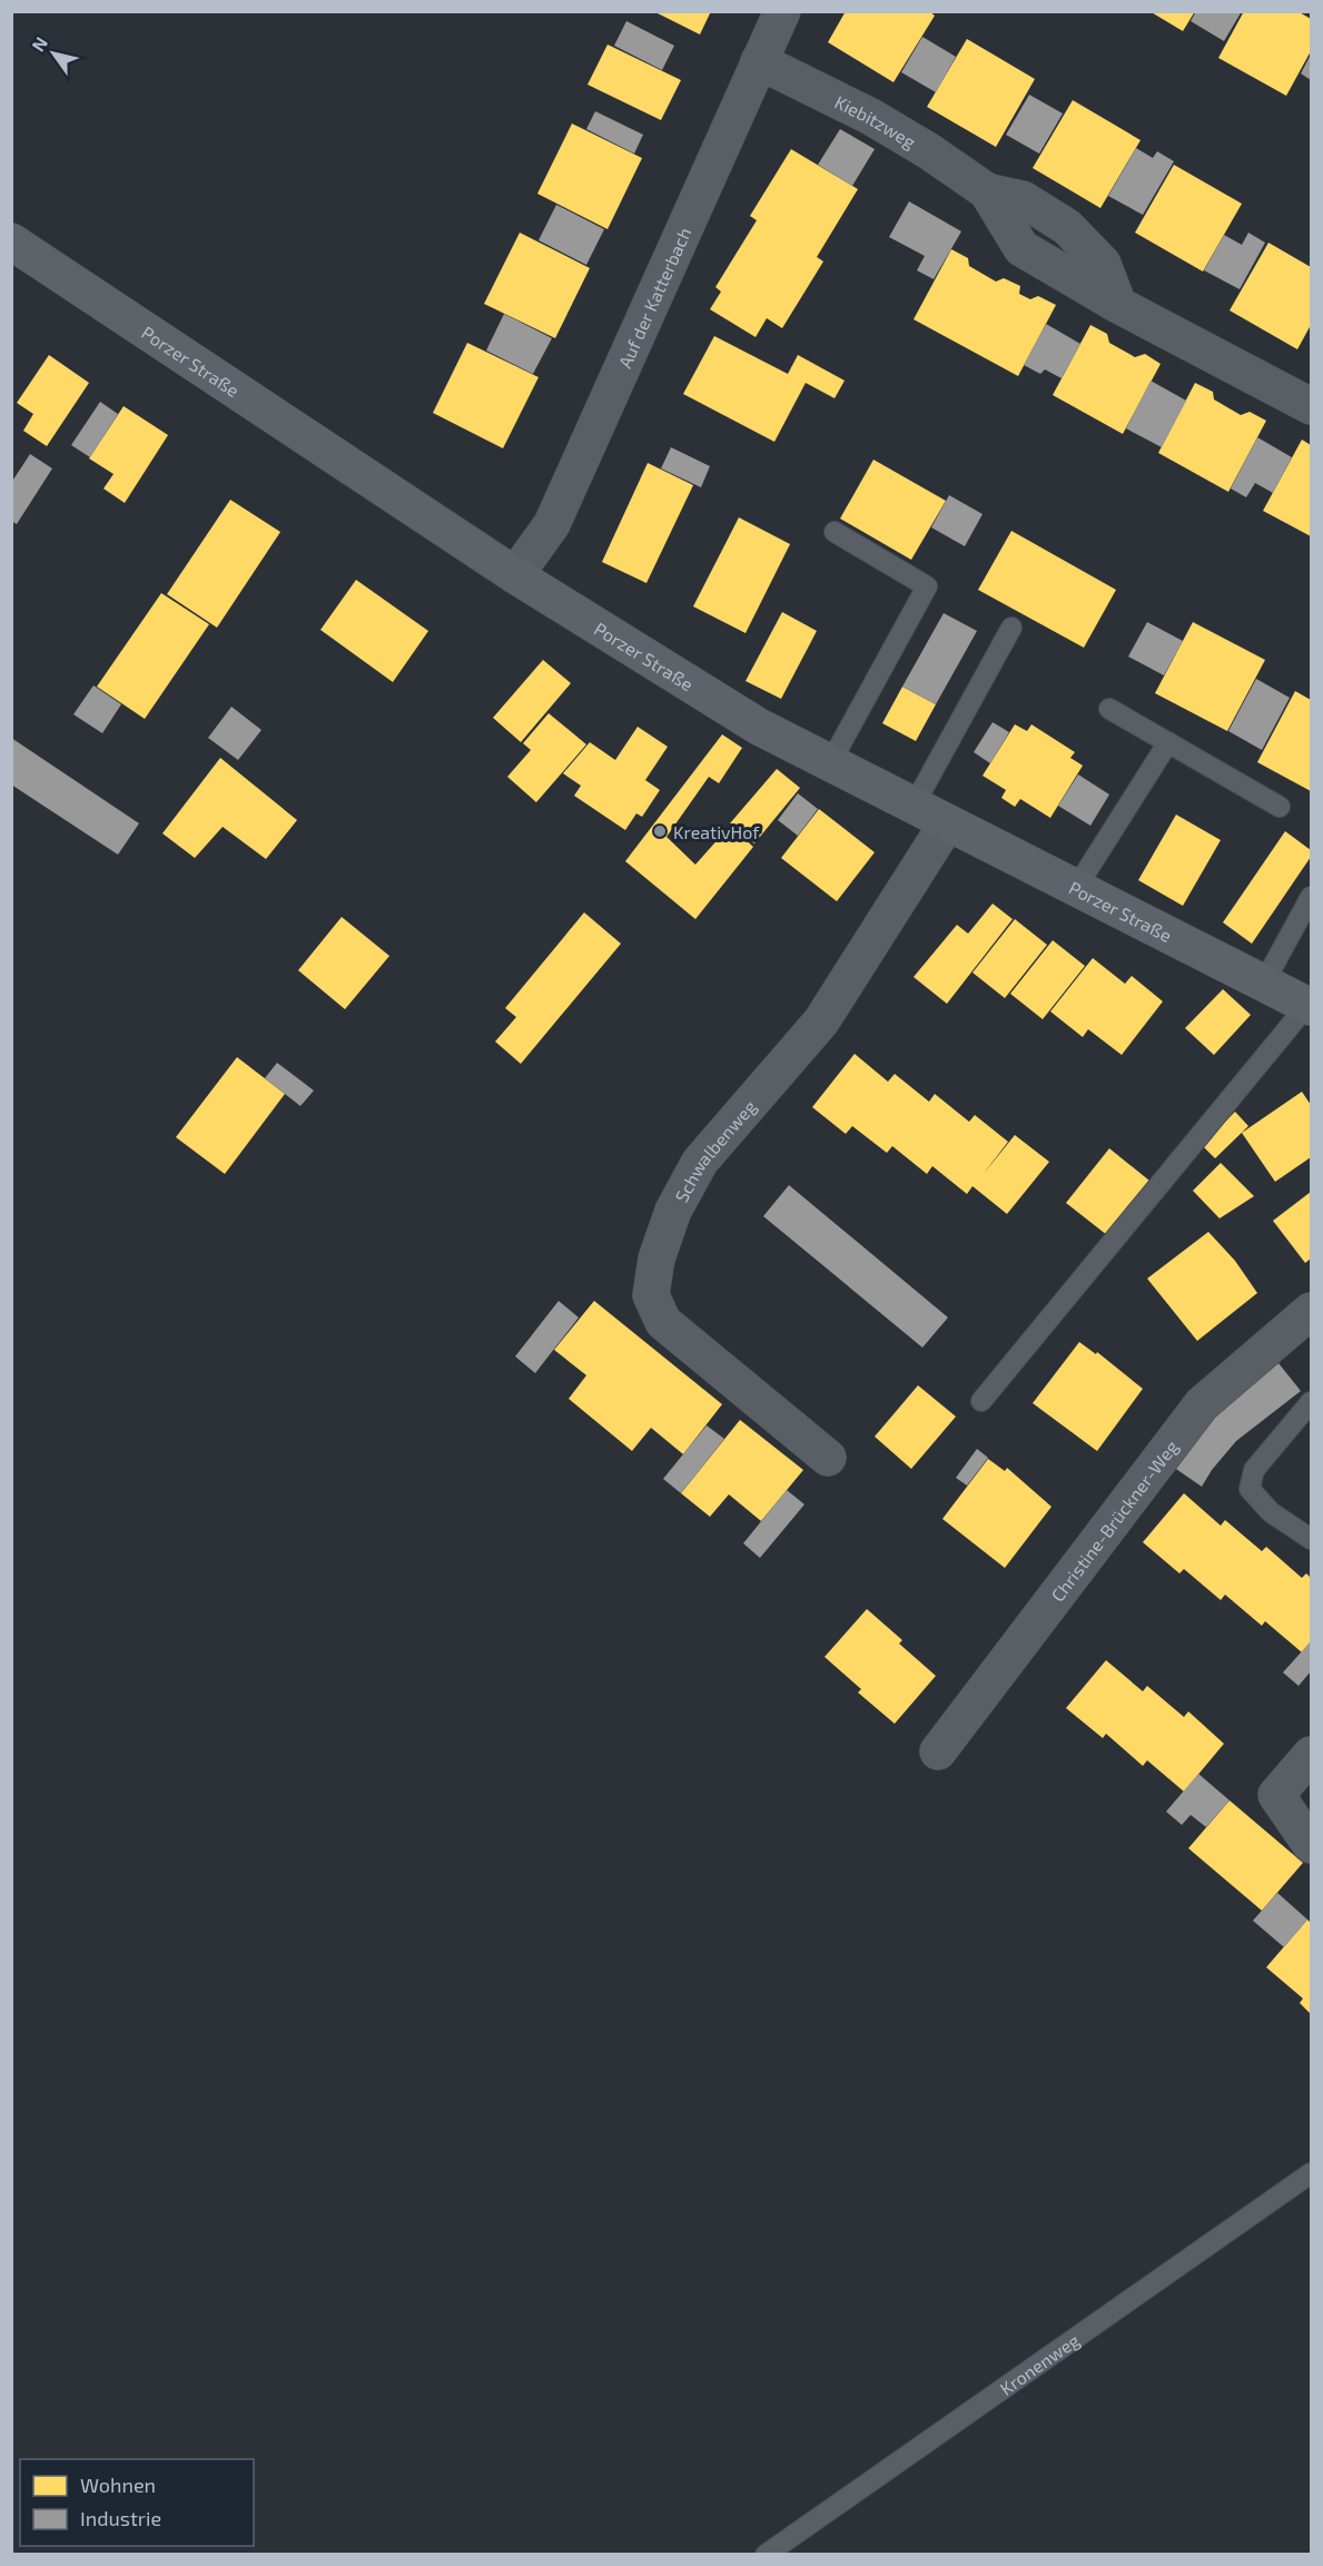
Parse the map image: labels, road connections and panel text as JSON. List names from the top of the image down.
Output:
{
  "streets": {
    "main road": ["Porzer Straße"],
    "street": [
      "Kiebitzweg",
      "Auf der Katterbach",
      "Schwalbenweg",
      "Christine-Brückner-Weg"
    ],
    "lane": ["Kronenweg"]
  },
  "crossings": [
    ["Kiebitzweg", "Auf der Katterbach"],
    ["Auf der Katterbach", "Porzer Straße"],
    ["Porzer Straße", "Schwalbenweg"]
  ],
  "places": ["KreativHof"],
  "legend": ["Wohnen", "Industrie"],
  "north": "top left"
}
